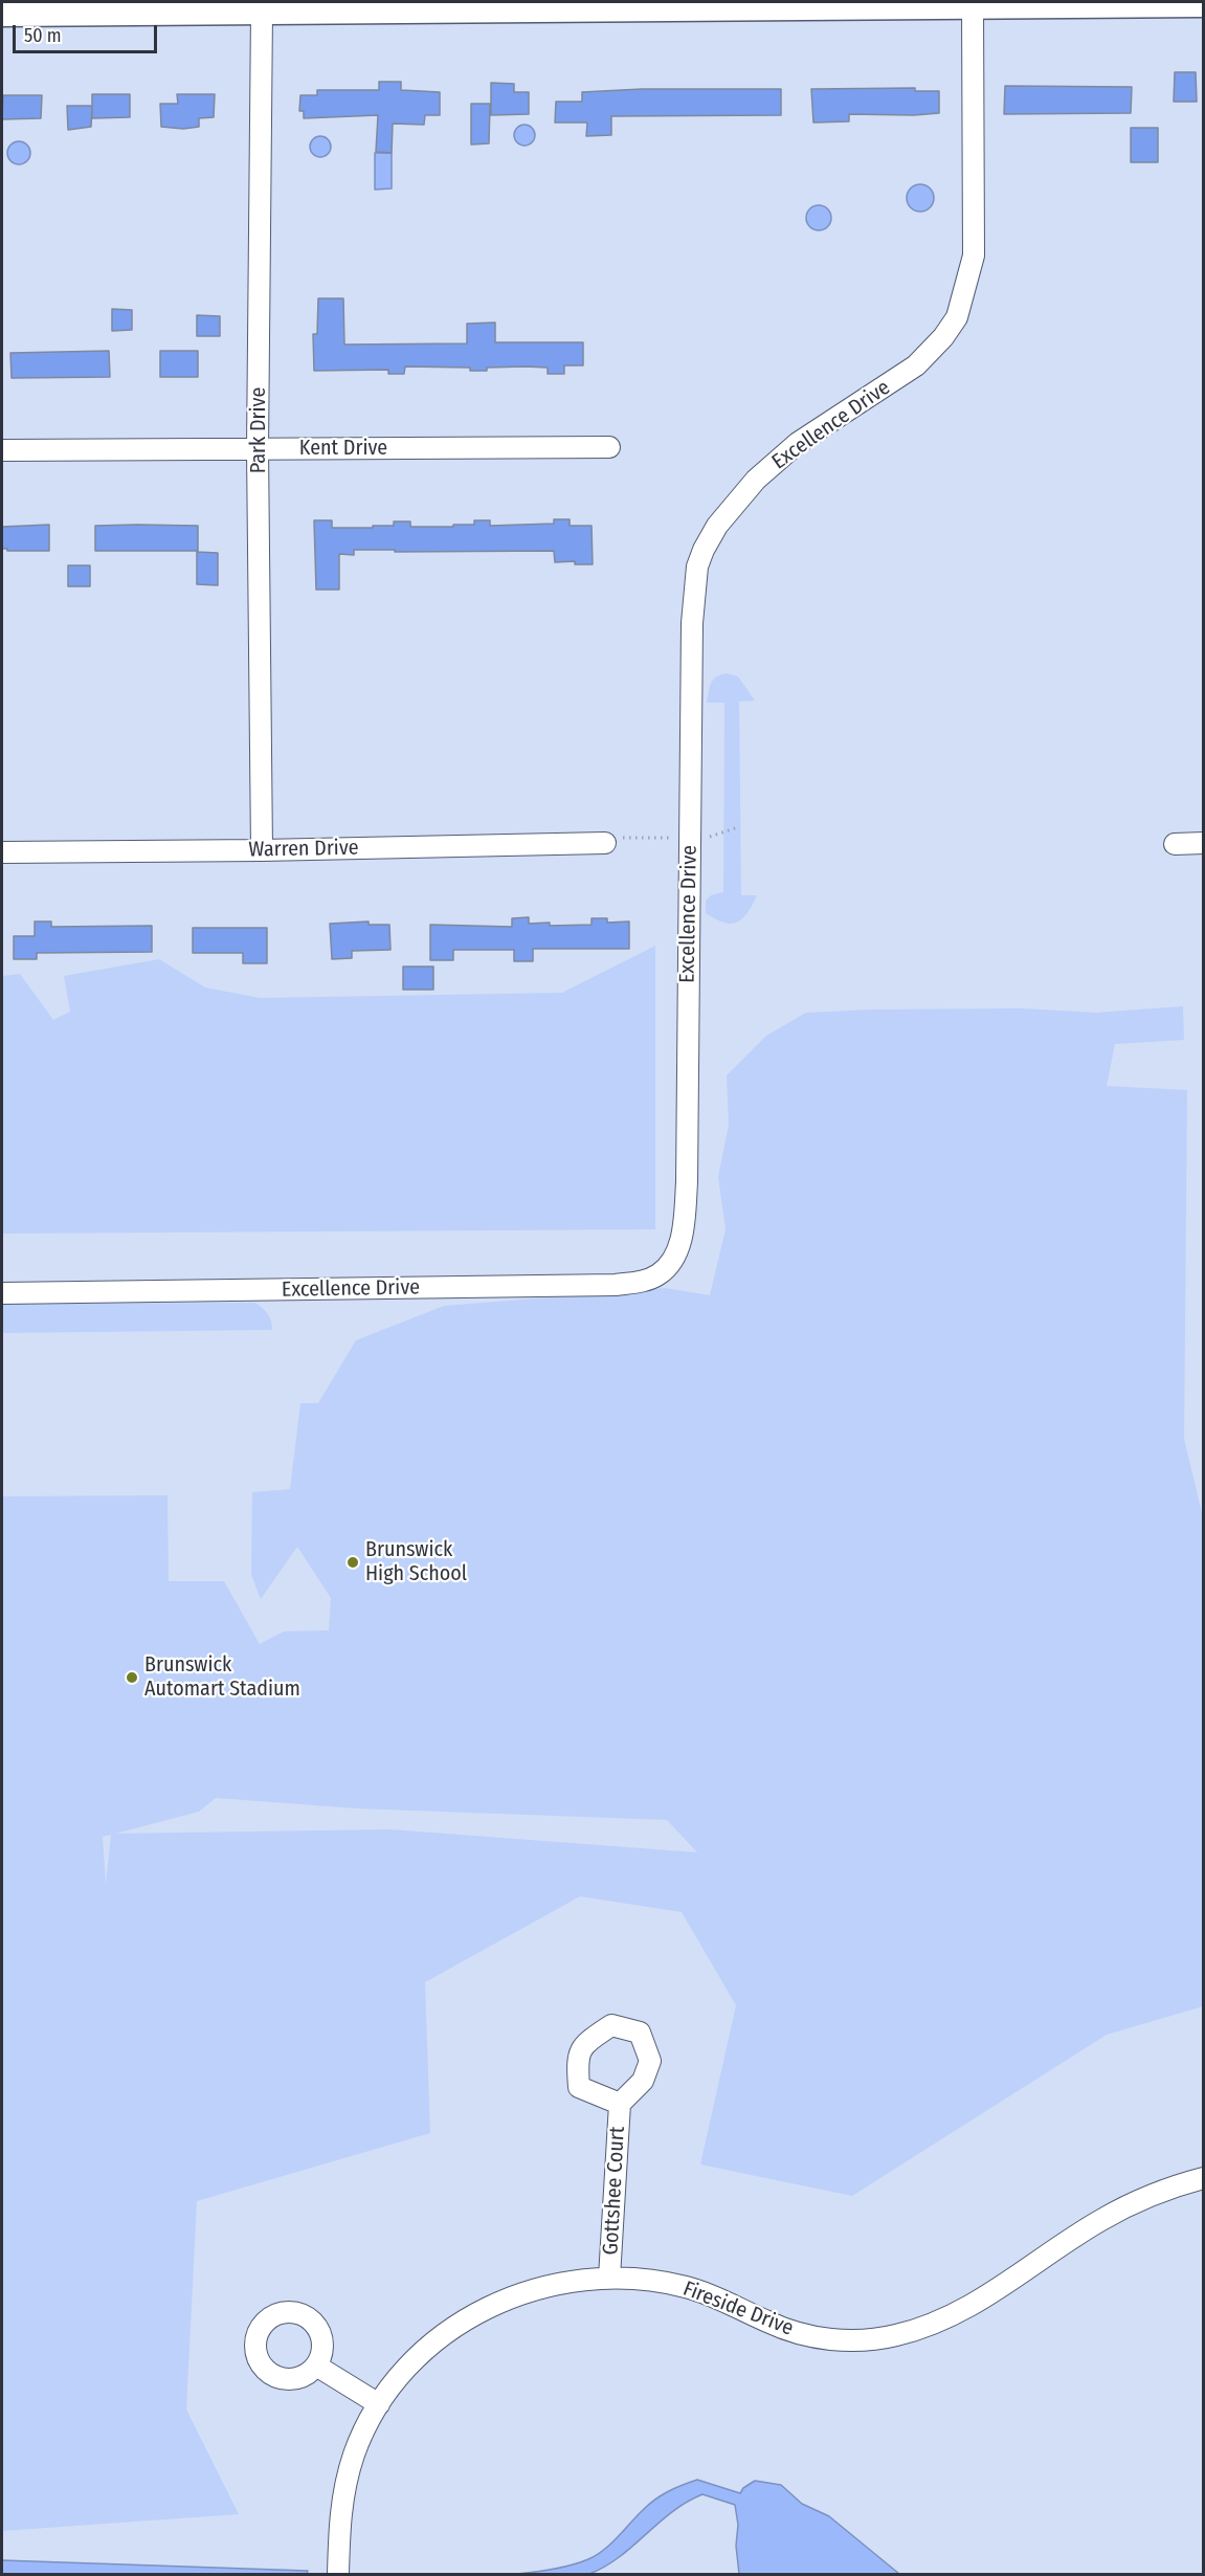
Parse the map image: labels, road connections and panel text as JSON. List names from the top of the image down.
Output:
{
  "streets": {
    "street": [
      "Excellence Drive",
      "Park Drive",
      "Kent Drive",
      "Warren Drive",
      "Gottshee Court",
      "Fireside Drive"
    ]
  },
  "crossings": [
    ["Park Drive", "Kent Drive"],
    ["Park Drive", "Warren Drive"],
    ["Gottshee Court", "Fireside Drive"]
  ],
  "places": ["Brunswick High School", "Brunswick Automart Stadium"],
  "scale_bar": "50 m"
}
